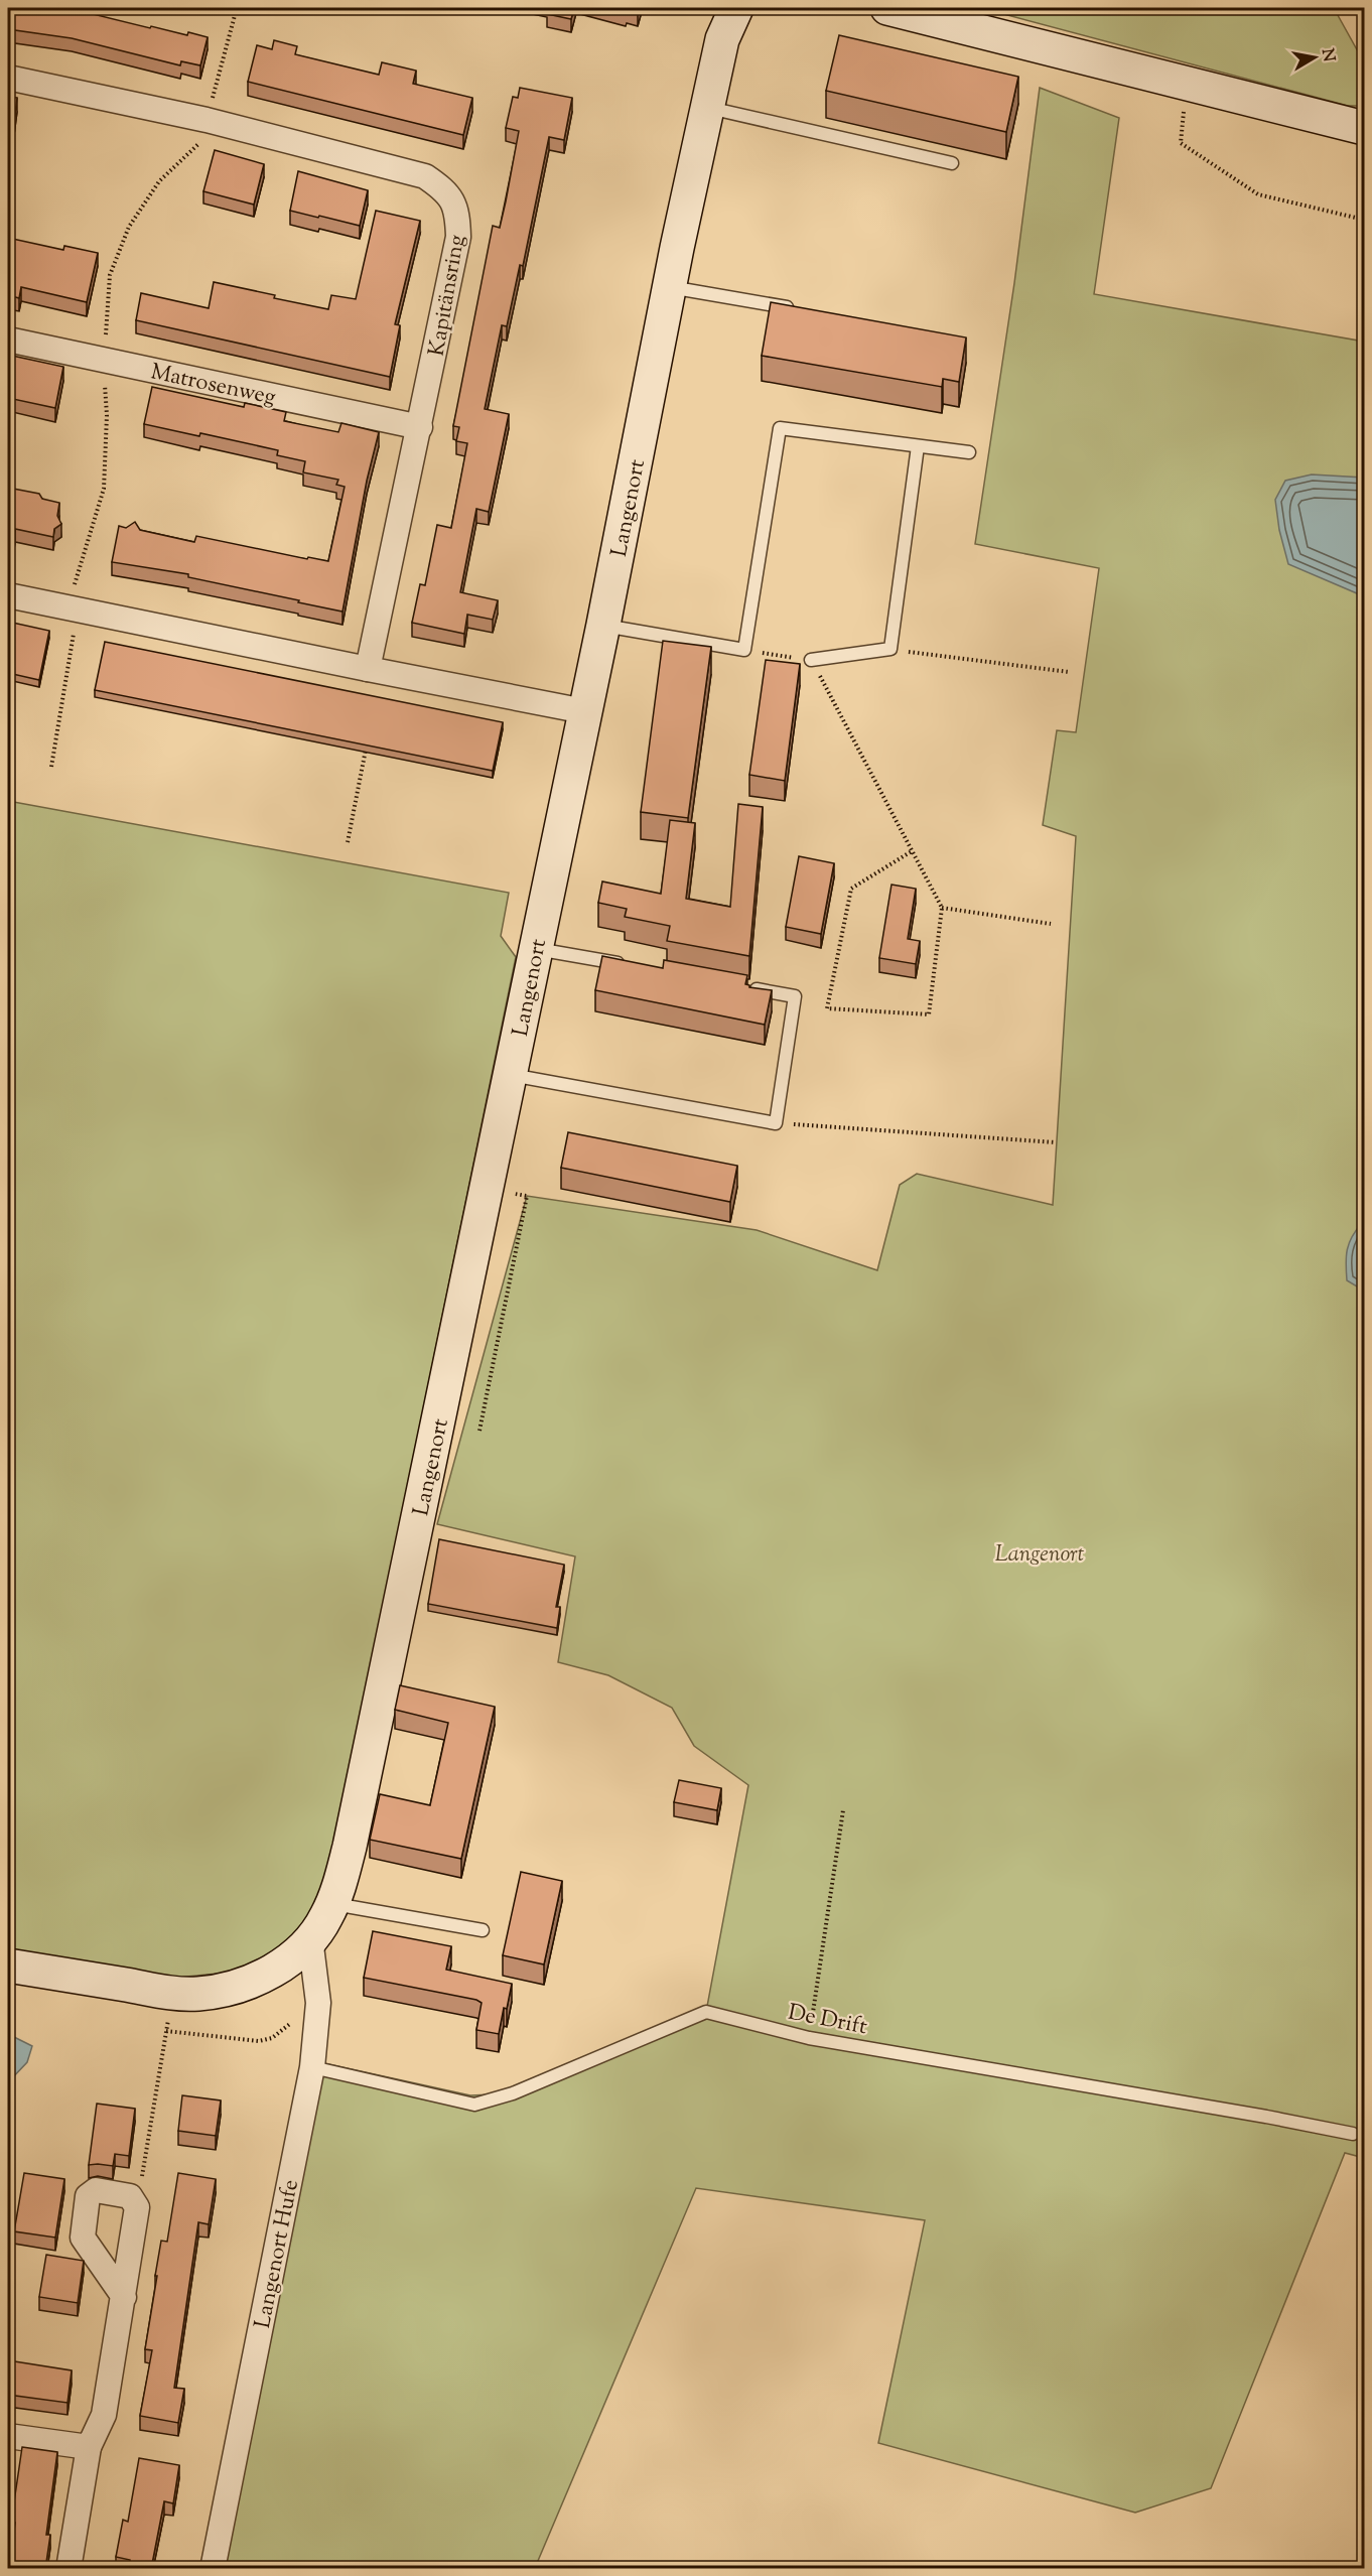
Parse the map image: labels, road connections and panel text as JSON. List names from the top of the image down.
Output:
{
  "streets": {
    "street": [
      "Kapitänsring",
      "Matrosenweg",
      "Langenort",
      "Langenort Hufe"
    ],
    "lane": ["De Drift"]
  },
  "crossings": [
    ["Kapitänsring", "Matrosenweg"],
    ["Langenort", "Langenort Hufe"],
    ["De Drift", "Langenort Hufe"]
  ],
  "parks": ["Langenort"],
  "north": "right"
}
